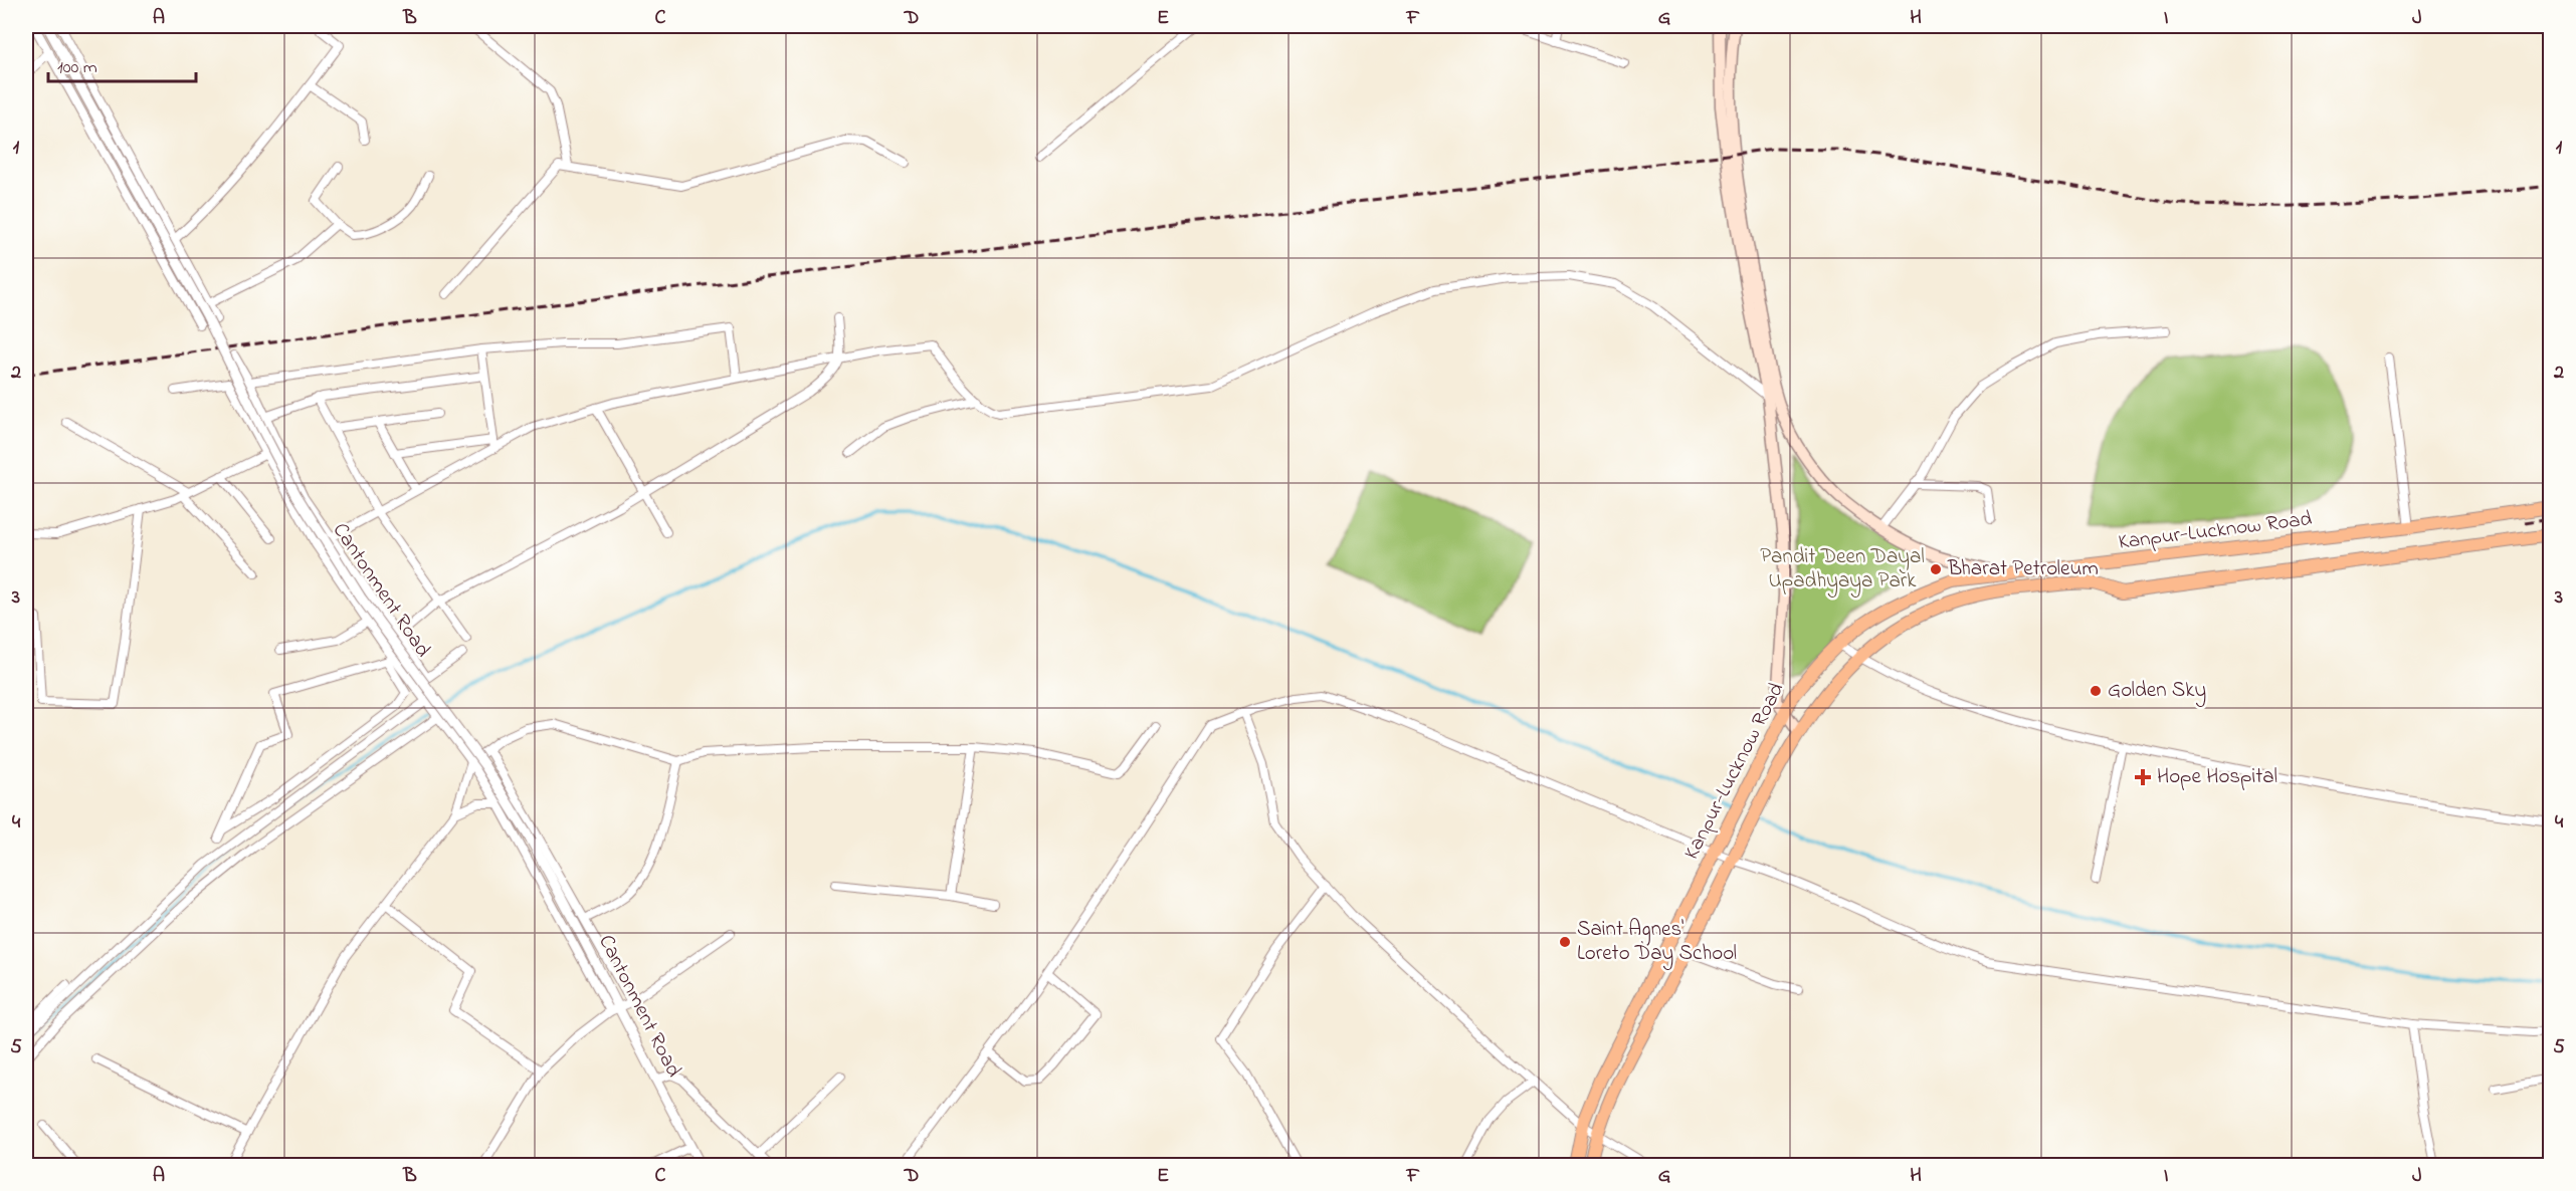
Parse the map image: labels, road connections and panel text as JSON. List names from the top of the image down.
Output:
{
  "streets": {
    "main road": ["Kanpur-Lucknow Road"],
    "street": ["Cantonment Road"]
  },
  "parks": ["Pandit Deen Dayal Upadhyaya Park"],
  "places": {
    "other": ["Bharat Petroleum", "Golden Sky", "Saint Agnes' Loreto Day School"],
    "health": ["Hope Hospital"]
  },
  "scale_bar": "100 m",
  "grid": {
    "columns": [
      "A",
      "B",
      "C",
      "D",
      "E",
      "F",
      "G",
      "H",
      "I",
      "J"
    ],
    "rows": [
      "1",
      "2",
      "3",
      "4",
      "5"
    ]
  }
}
